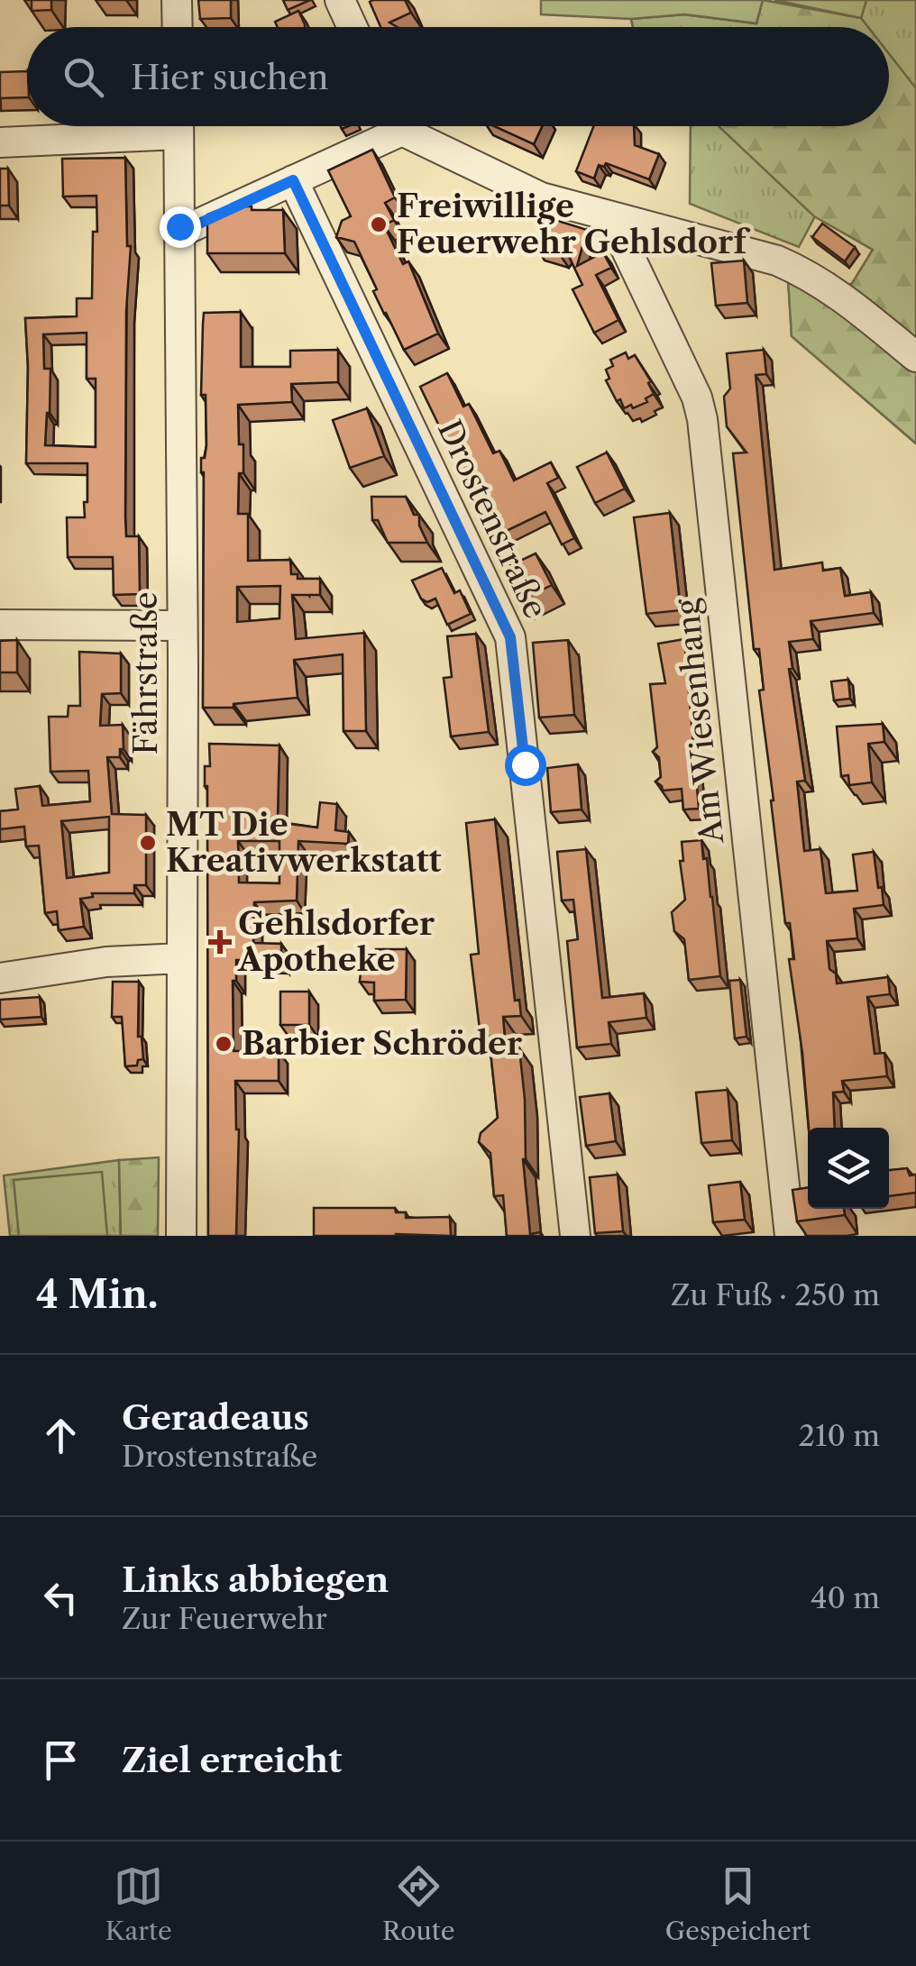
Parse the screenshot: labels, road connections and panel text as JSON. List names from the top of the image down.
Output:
{
  "streets": {
    "street": ["Drostenstraße", "Fährstraße", "Am Wiesenhang"]
  },
  "places": {
    "other": ["Freiwillige Feuerwehr Gehlsdorf", "MT Die Kreativwerkstatt", "Barbier Schröder"],
    "health": ["Gehlsdorfer Apotheke"]
  },
  "page": {
    "search": "Hier suchen",
    "heading": ["4 Min.", "Zu Fuß · 250 m"],
    "list": [
      ["Geradeaus", "Drostenstraße", "210 m"],
      ["Links abbiegen", "Zur Feuerwehr", "40 m"],
      "Ziel erreicht"
    ],
    "nav": ["Karte", "Route", "Gespeichert"]
  }
}
